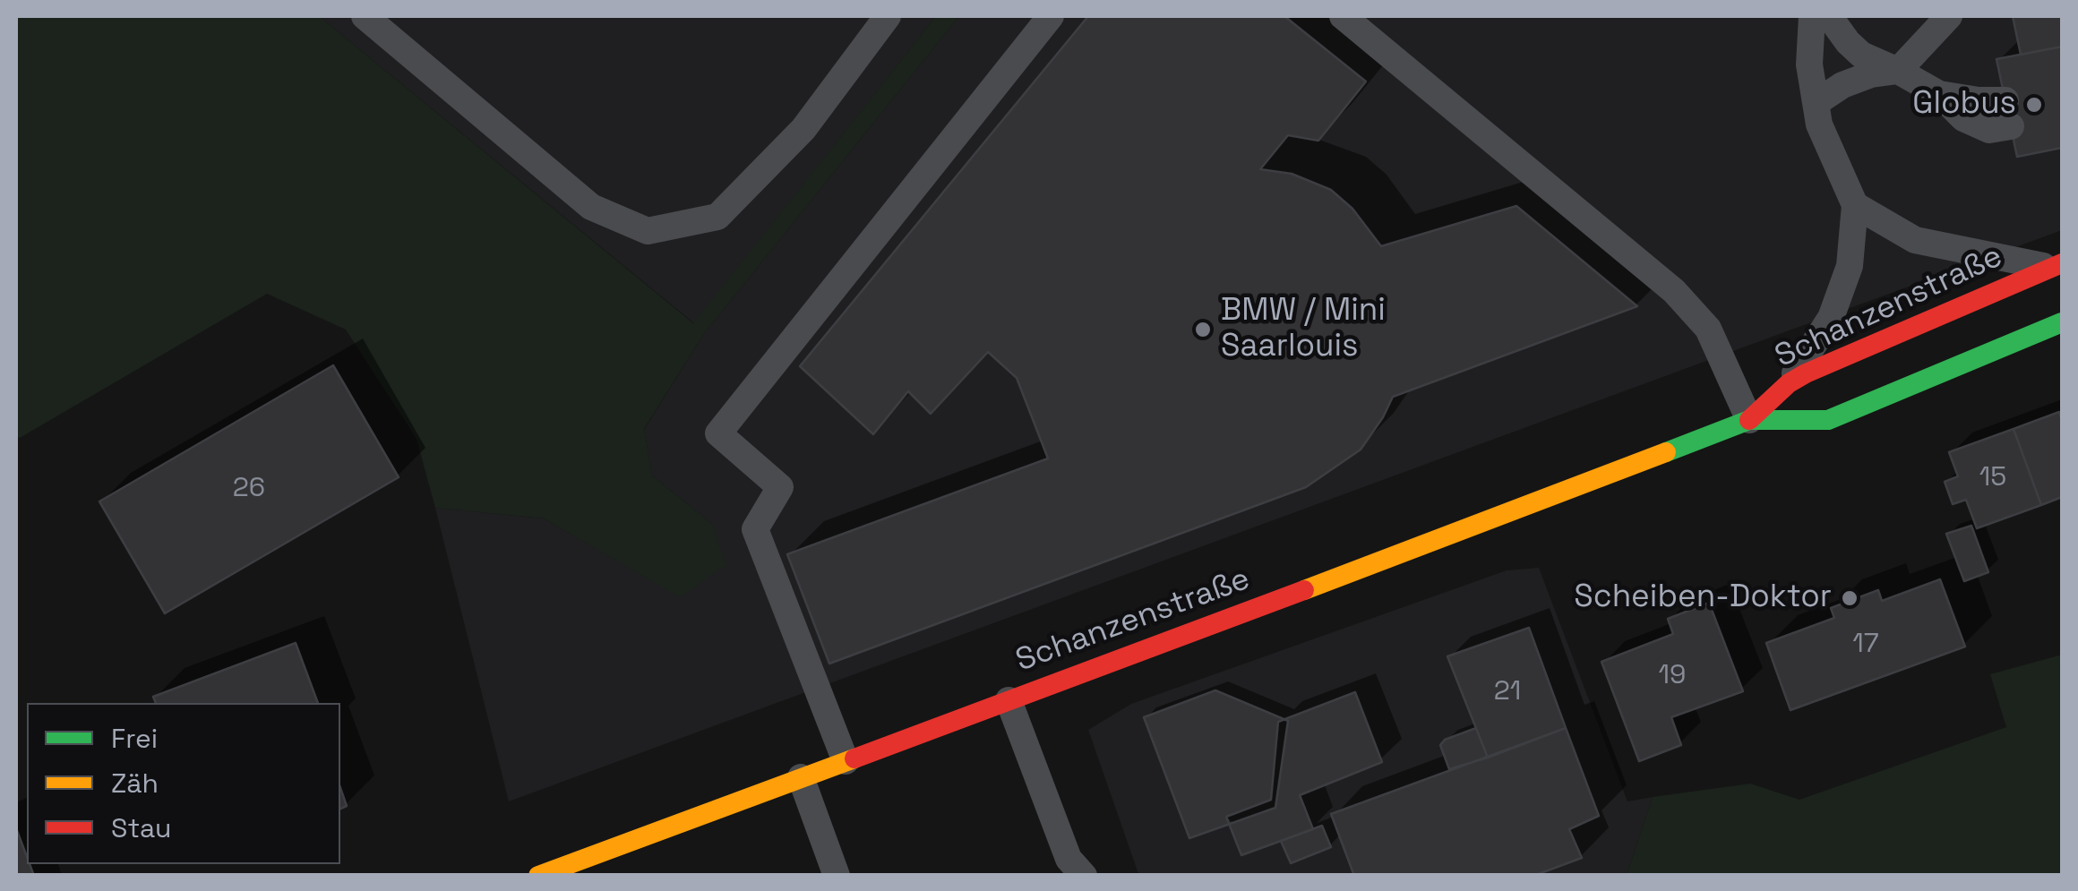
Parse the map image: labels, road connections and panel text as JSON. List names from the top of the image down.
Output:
{
  "streets": {
    "street": ["Schanzenstraße"]
  },
  "places": ["Globus", "BMW / Mini Saarlouis", "Scheiben-Doktor"],
  "house_numbers": [
    "15",
    "26",
    "17",
    "19",
    "21"
  ],
  "legend": ["Frei", "Zäh", "Stau"]
}
